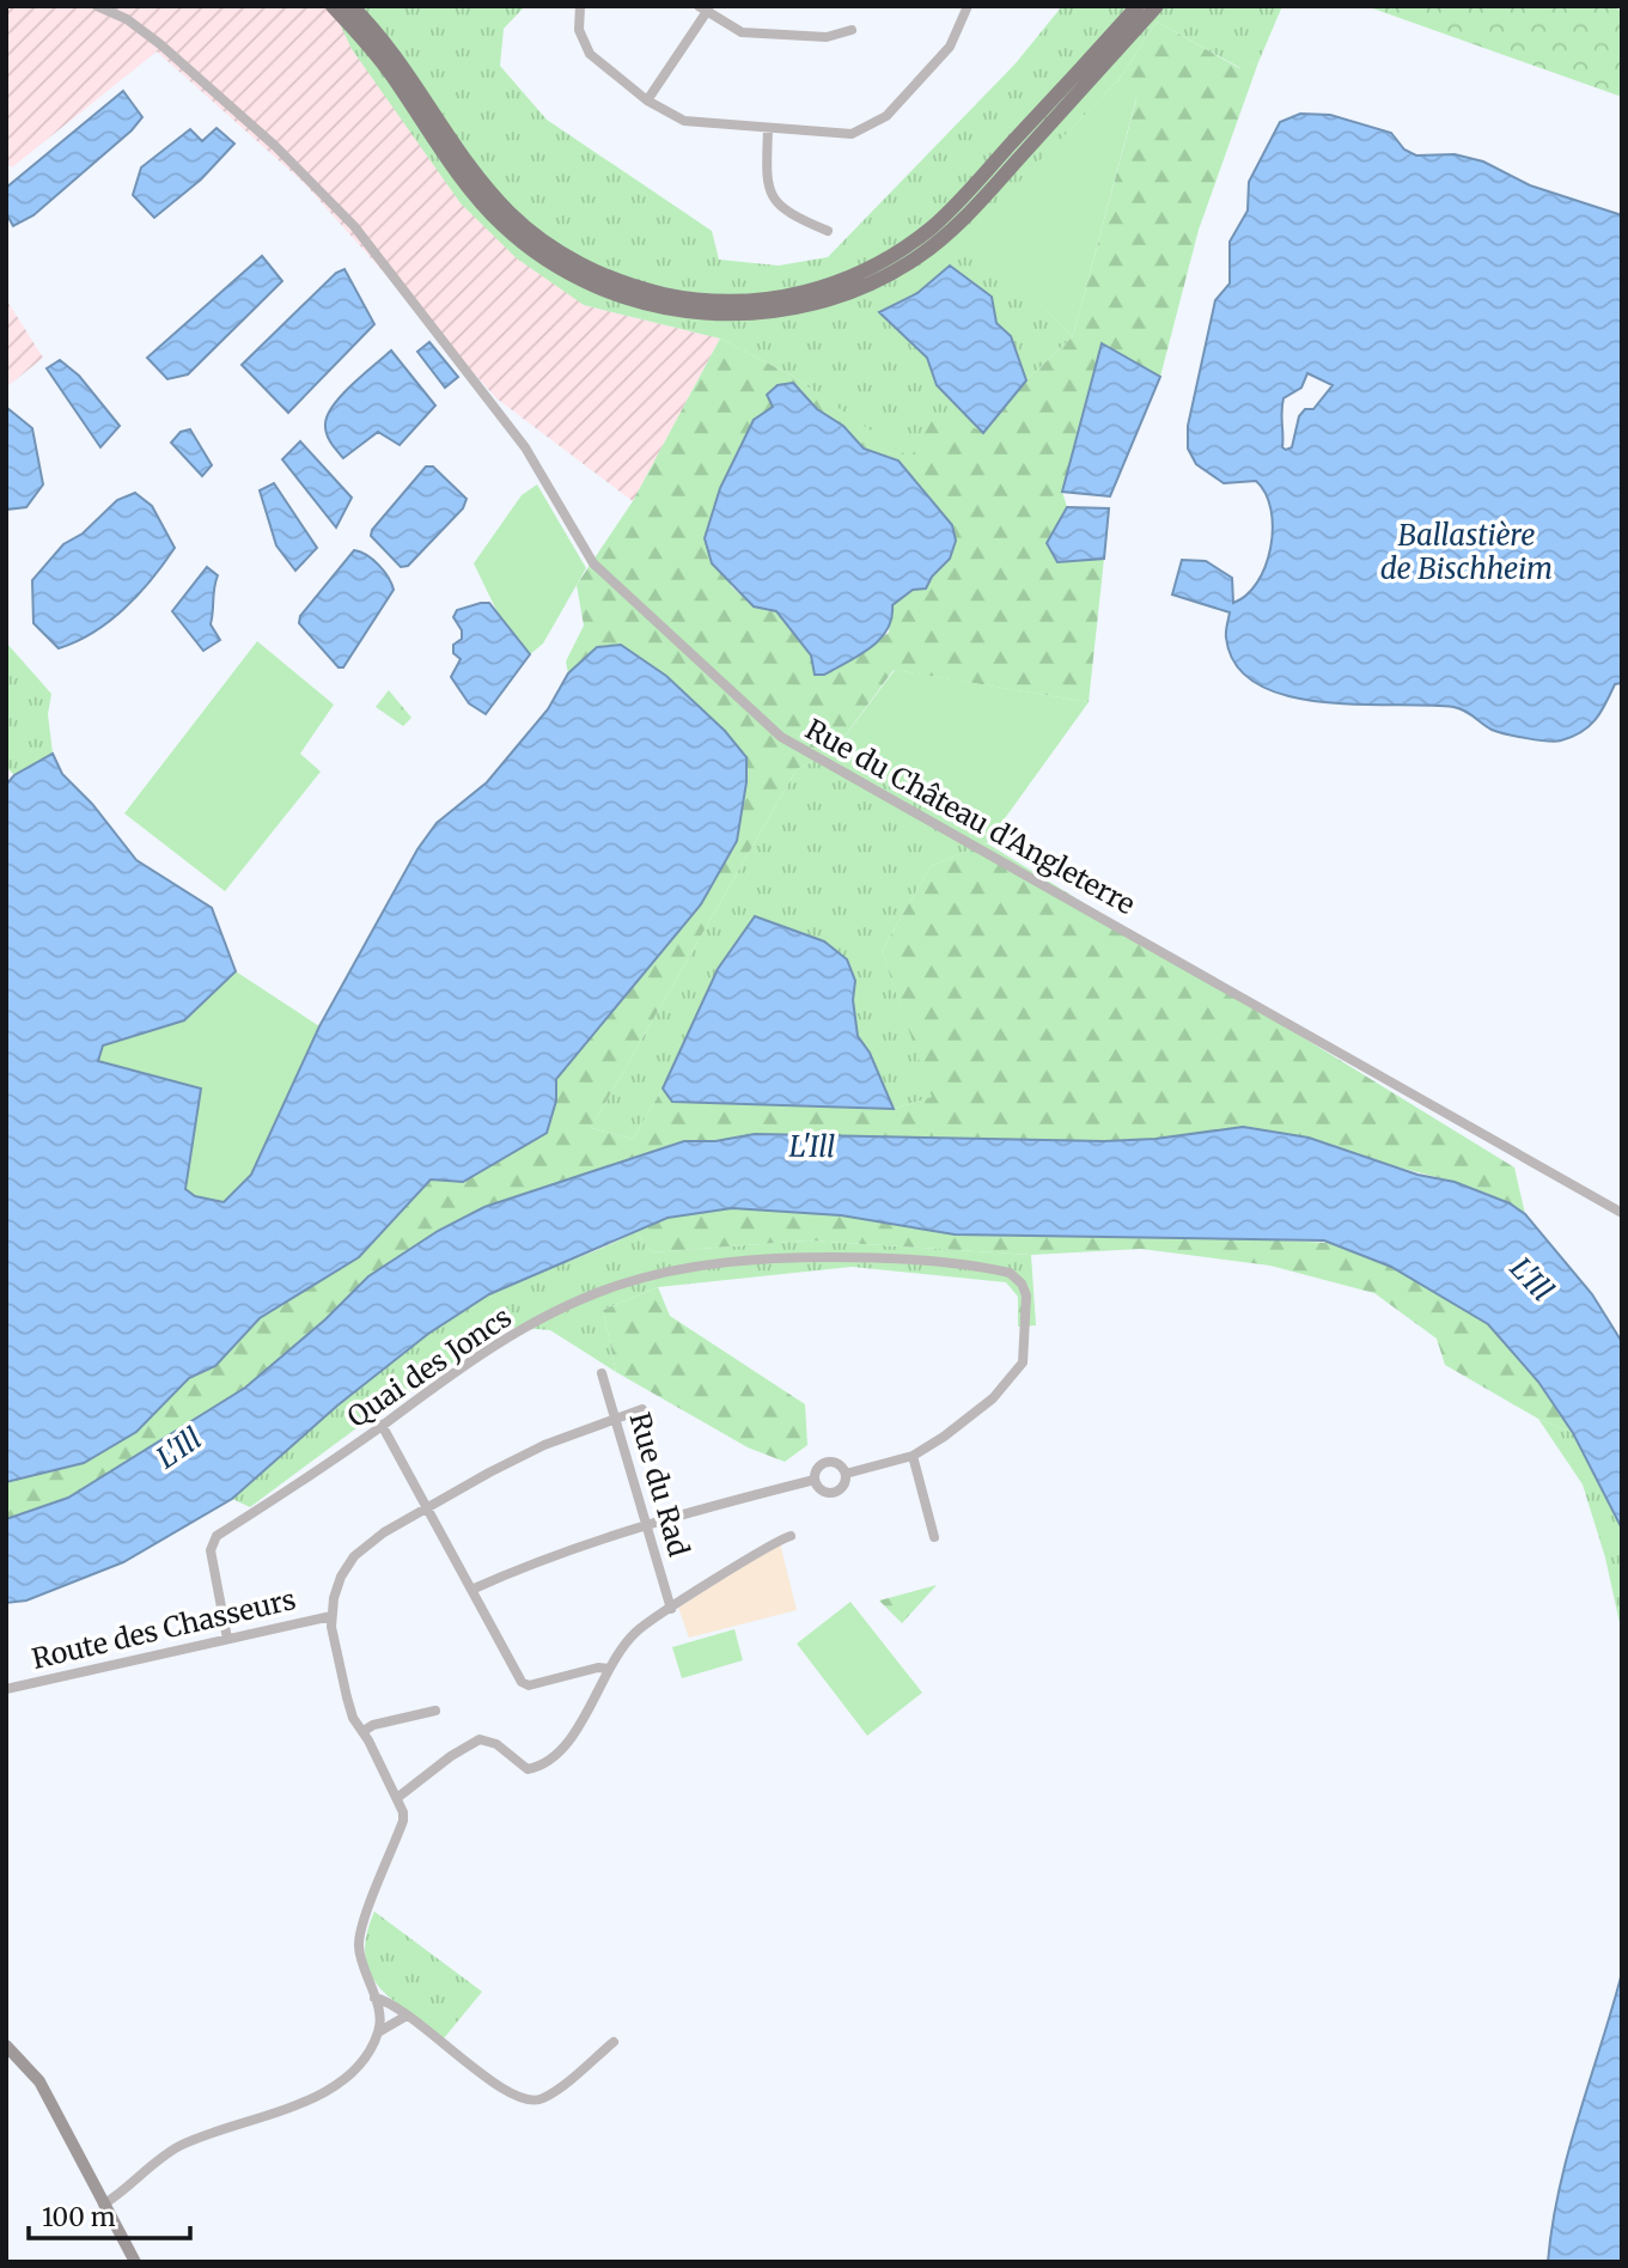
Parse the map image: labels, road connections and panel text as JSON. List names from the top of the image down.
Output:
{
  "streets": {
    "street": [
      "Rue du Château d'Angleterre",
      "Quai des Joncs",
      "Rue du Rad",
      "Route des Chasseurs"
    ]
  },
  "crossings": [
    ["Quai des Joncs", "Route des Chasseurs"]
  ],
  "water": ["Ballastière de Bischheim", "L'Ill"],
  "scale_bar": "100 m"
}
